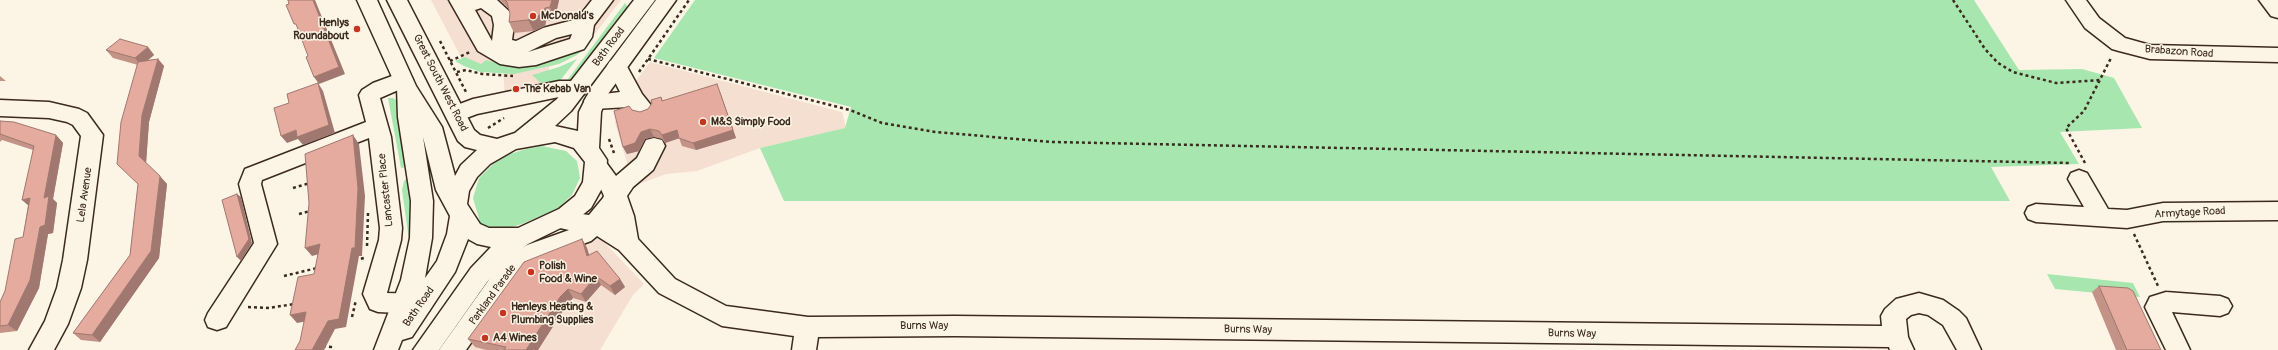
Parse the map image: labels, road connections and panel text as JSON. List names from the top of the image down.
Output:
{
  "streets": {
    "main road": [
      "Bath Road",
      "Brabazon Road",
      "Great South West Road",
      "Lancaster Place",
      "Lela Avenue",
      "Armytage Road",
      "Parkland Parade",
      "Burns Way"
    ]
  },
  "crossings": [
    ["Bath Road", "Great South West Road"],
    ["Bath Road", "Lancaster Place"],
    ["Bath Road", "Burns Way"],
    ["Great South West Road", "Burns Way"],
    ["Parkland Parade", "Burns Way"]
  ],
  "places": [
    "McDonald's",
    "Henlys Roundabout",
    "The Kebab Van",
    "M&S Simply Food",
    "Polish Food & Wine",
    "Henleys Heating & Plumbing Supplies",
    "A4 Wines"
  ]
}
